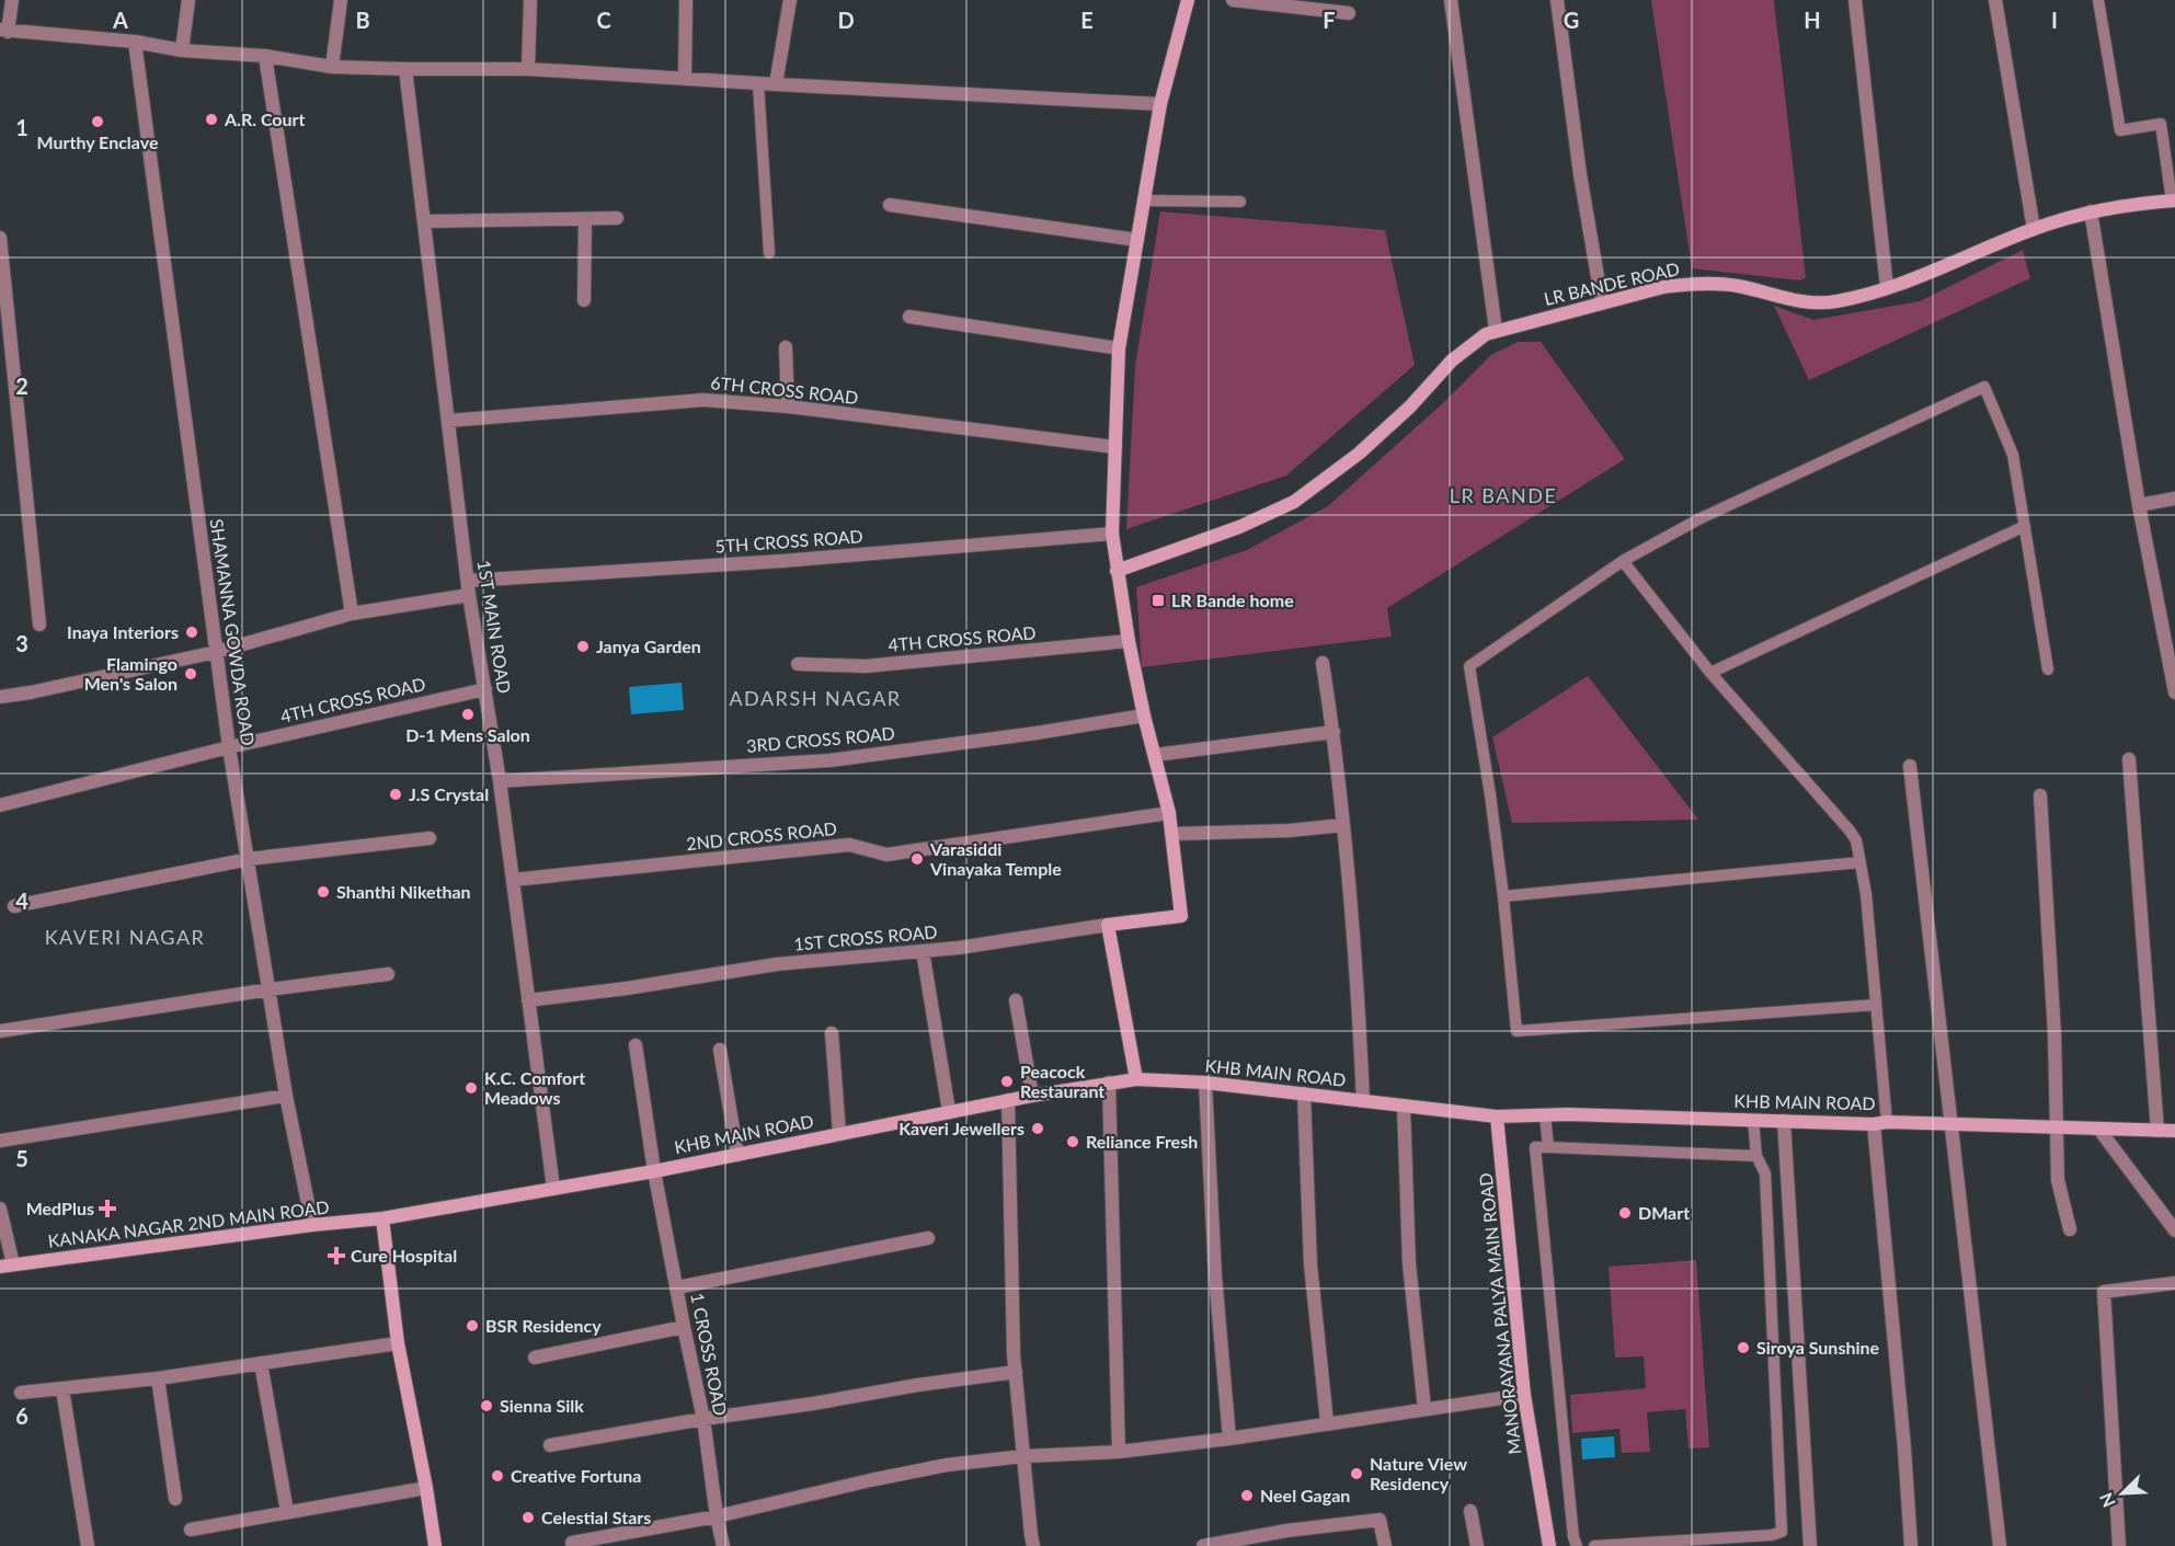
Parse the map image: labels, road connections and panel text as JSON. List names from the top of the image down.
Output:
{
  "streets": {
    "street": [
      "LR BANDE ROAD",
      "6TH CROSS ROAD",
      "5TH CROSS ROAD",
      "1ST MAIN ROAD",
      "SHAMANNA GOWDA ROAD",
      "4TH CROSS ROAD",
      "3RD CROSS ROAD",
      "2ND CROSS ROAD",
      "1ST CROSS ROAD",
      "KHB MAIN ROAD",
      "KANAKA NAGAR 2ND MAIN ROAD",
      "MANORAYANA PALYA MAIN ROAD",
      "1 CROSS ROAD"
    ]
  },
  "crossings": [
    ["6TH CROSS ROAD", "1ST MAIN ROAD"],
    ["5TH CROSS ROAD", "1ST MAIN ROAD"],
    ["5TH CROSS ROAD", "SHAMANNA GOWDA ROAD"],
    ["1ST MAIN ROAD", "4TH CROSS ROAD"],
    ["1ST MAIN ROAD", "3RD CROSS ROAD"],
    ["1ST MAIN ROAD", "2ND CROSS ROAD"],
    ["1ST MAIN ROAD", "1ST CROSS ROAD"],
    ["1ST MAIN ROAD", "KHB MAIN ROAD"],
    ["SHAMANNA GOWDA ROAD", "4TH CROSS ROAD"],
    ["SHAMANNA GOWDA ROAD", "KANAKA NAGAR 2ND MAIN ROAD"],
    ["KHB MAIN ROAD", "KANAKA NAGAR 2ND MAIN ROAD"],
    ["KHB MAIN ROAD", "MANORAYANA PALYA MAIN ROAD"],
    ["KHB MAIN ROAD", "1 CROSS ROAD"]
  ],
  "districts": ["LR BANDE", "ADARSH NAGAR", "KAVERI NAGAR"],
  "places": {
    "other": [
      "A.R. Court",
      "Murthy Enclave",
      "Inaya Interiors",
      "Janya Garden",
      "Flamingo Men's Salon",
      "D-1 Mens Salon",
      "J.S Crystal",
      "Varasiddi Vinayaka Temple",
      "Shanthi Nikethan",
      "Peacock Restaurant",
      "K.C. Comfort Meadows",
      "Kaveri Jewellers",
      "Reliance Fresh",
      "DMart",
      "BSR Residency",
      "Siroya Sunshine",
      "Sienna Silk",
      "Nature View Residency",
      "Creative Fortuna",
      "Neel Gagan",
      "Celestial Stars"
    ],
    "transit": ["LR Bande home"],
    "health": ["MedPlus", "Cure Hospital"]
  },
  "north": "bottom left",
  "grid": {
    "columns": [
      "A",
      "B",
      "C",
      "D",
      "E",
      "F",
      "G",
      "H",
      "I"
    ],
    "rows": [
      "1",
      "2",
      "3",
      "4",
      "5",
      "6"
    ]
  }
}
